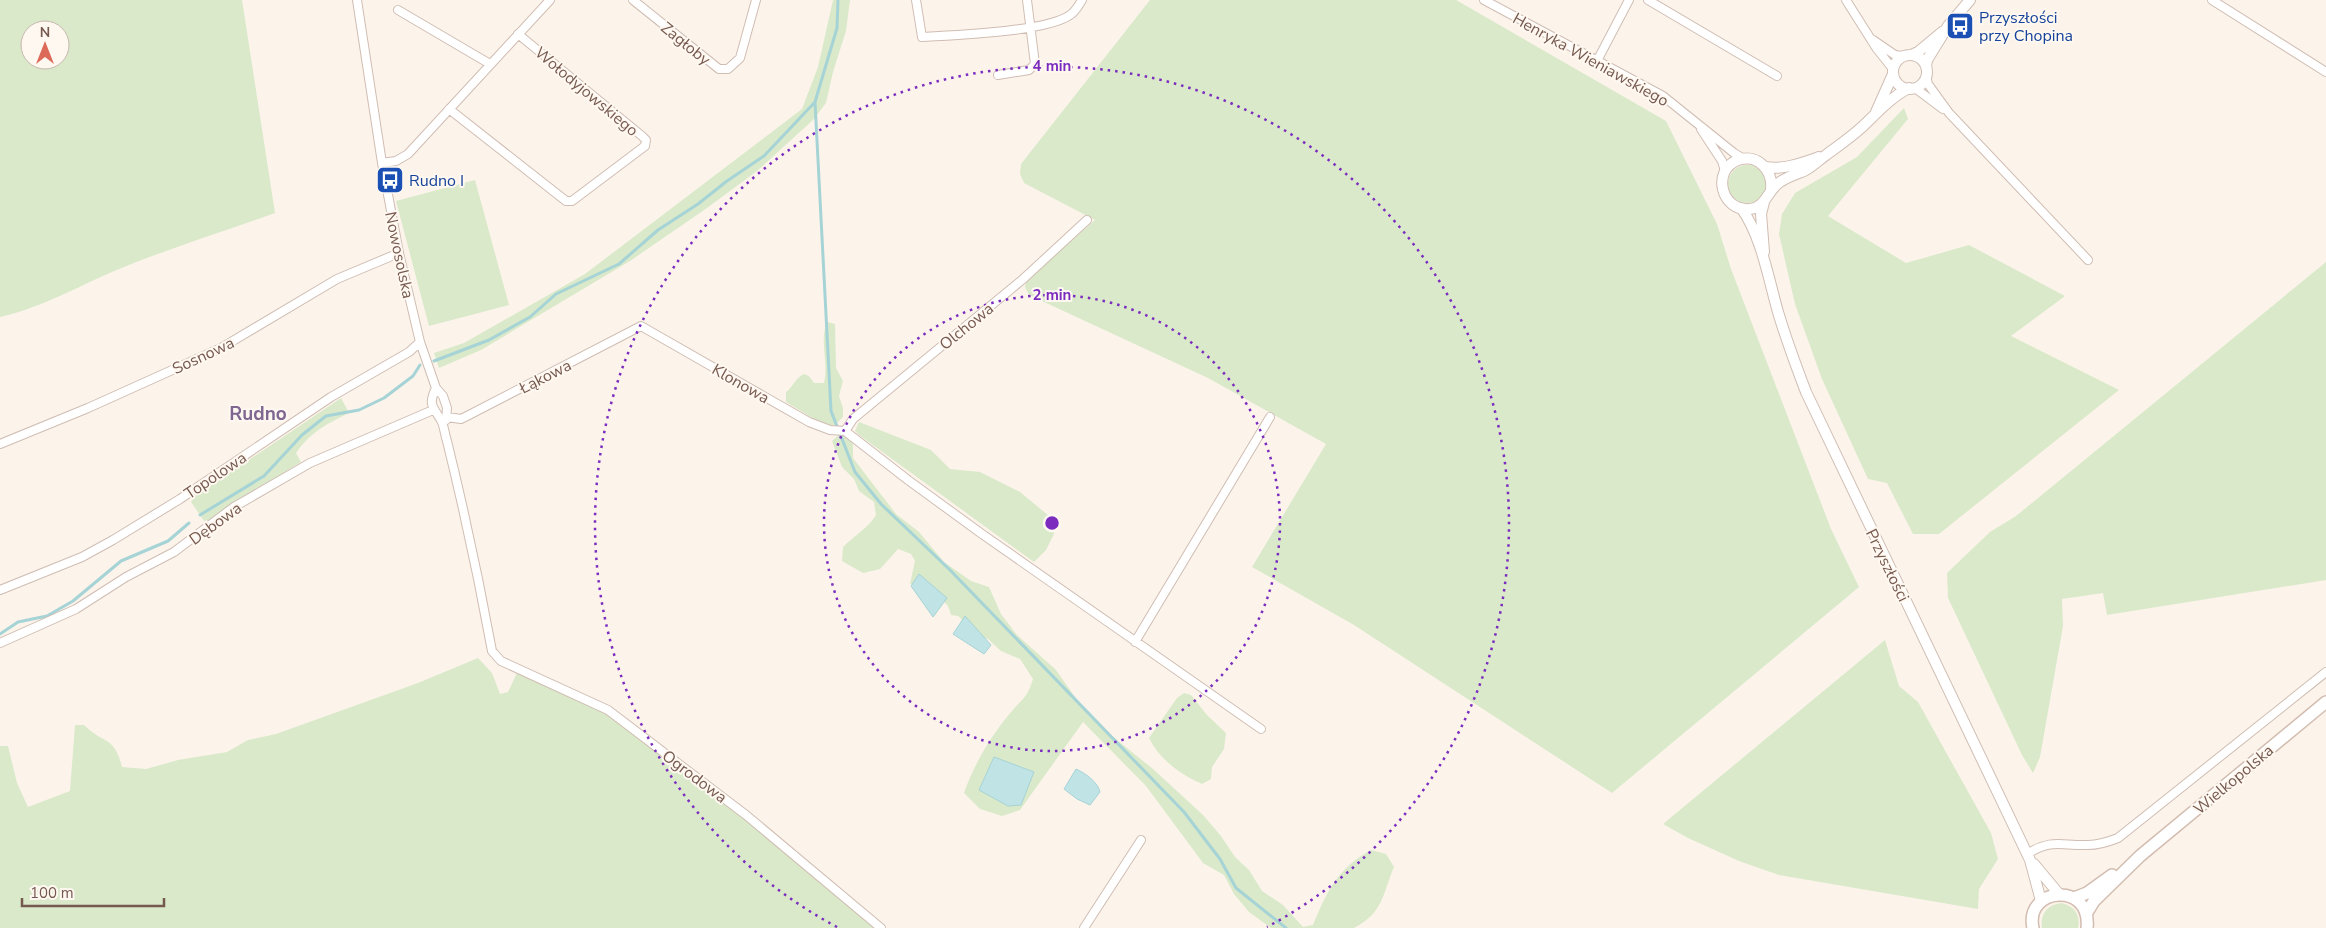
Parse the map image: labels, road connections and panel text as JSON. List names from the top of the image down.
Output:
{
  "streets": {
    "main road": ["Wielkopolska"],
    "street": [
      "Zagłoby",
      "Henryka Wieniawskiego",
      "Wołodyjowskiego",
      "Nowosolska",
      "Olchowa",
      "Sosnowa",
      "Łąkowa",
      "Klonowa",
      "Topolowa",
      "Dębowa",
      "Przyszłości",
      "Ogrodowa"
    ]
  },
  "crossings": [
    ["Henryka Wieniawskiego", "Przyszłości"],
    ["Nowosolska", "Sosnowa"],
    ["Nowosolska", "Łąkowa"],
    ["Nowosolska", "Topolowa"],
    ["Nowosolska", "Dębowa"],
    ["Nowosolska", "Ogrodowa"],
    ["Olchowa", "Klonowa"],
    ["Łąkowa", "Klonowa"]
  ],
  "districts": ["Rudno"],
  "places": {
    "bus stop": ["Przyszłości przy Chopina", "Rudno I"]
  },
  "scale_bar": "100 m",
  "north": "top",
  "rings": ["4 min", "2 min"]
}
